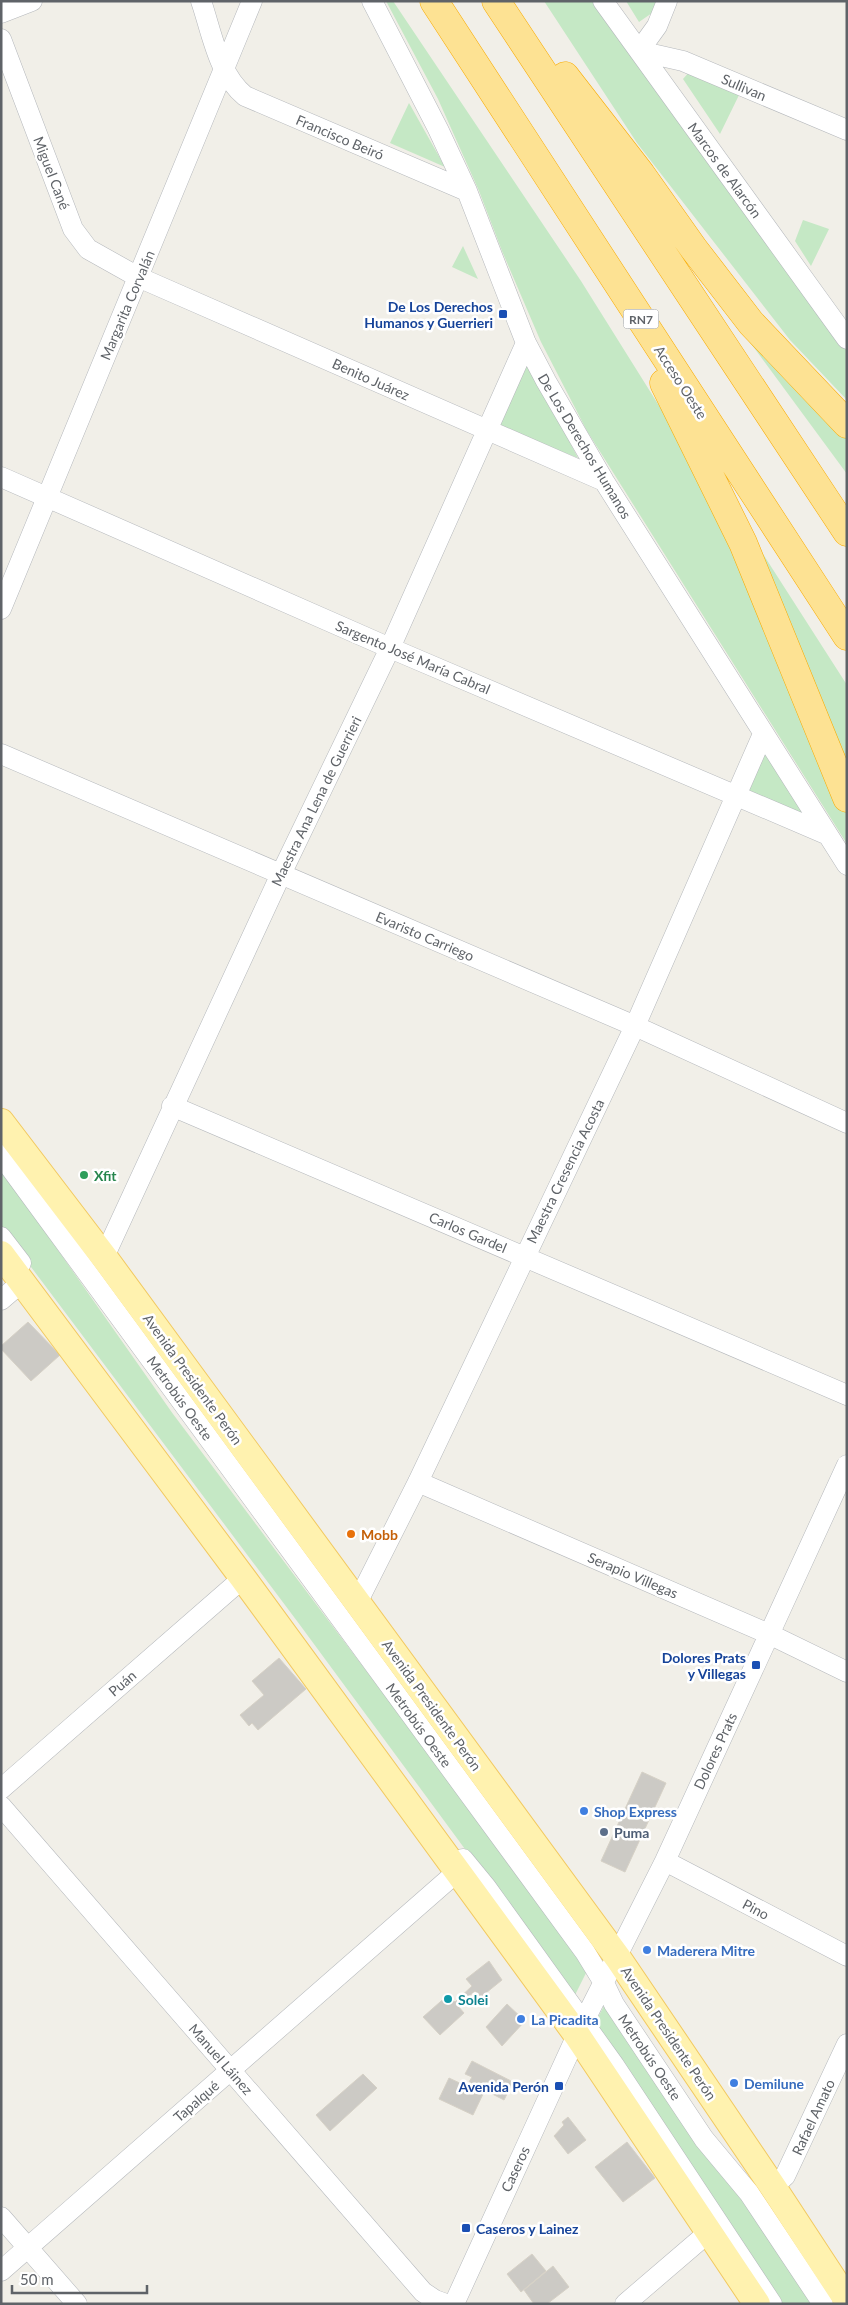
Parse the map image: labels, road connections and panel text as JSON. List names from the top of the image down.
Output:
{
  "streets": {
    "highway": ["RN7", "Acceso Oeste"],
    "main road": ["Avenida Presidente Perón"],
    "street": [
      "Sullivan",
      "Francisco Beiró",
      "Marcos de Alarcón",
      "Miguel Cané",
      "Margarita Corvalán",
      "Benito Juárez",
      "De Los Derechos Humanos",
      "Sargento José María Cabral",
      "Maestra Ana Lena de Guerrieri",
      "Evaristo Carriego",
      "Maestra Cresencia Acosta",
      "Carlos Gardel",
      "Metrobús Oeste",
      "Serapio Villegas",
      "Puán",
      "Dolores Prats",
      "Pino",
      "Manuel Láinez",
      "Tapalqué",
      "Rafael Amato",
      "Caseros"
    ]
  },
  "crossings": [
    ["Sullivan", "Marcos de Alarcón"],
    ["Francisco Beiró", "Margarita Corvalán"],
    ["Francisco Beiró", "De Los Derechos Humanos"],
    ["Miguel Cané", "Margarita Corvalán"],
    ["Miguel Cané", "Benito Juárez"],
    ["Margarita Corvalán", "Benito Juárez"],
    ["Margarita Corvalán", "Sargento José María Cabral"],
    ["Benito Juárez", "De Los Derechos Humanos"],
    ["Benito Juárez", "Maestra Ana Lena de Guerrieri"],
    ["De Los Derechos Humanos", "Sargento José María Cabral"],
    ["De Los Derechos Humanos", "Maestra Ana Lena de Guerrieri"],
    ["De Los Derechos Humanos", "Maestra Cresencia Acosta"],
    ["Sargento José María Cabral", "Maestra Ana Lena de Guerrieri"],
    ["Sargento José María Cabral", "Maestra Cresencia Acosta"],
    ["Maestra Ana Lena de Guerrieri", "Evaristo Carriego"],
    ["Maestra Ana Lena de Guerrieri", "Carlos Gardel"],
    ["Maestra Ana Lena de Guerrieri", "Avenida Presidente Perón"],
    ["Evaristo Carriego", "Maestra Cresencia Acosta"],
    ["Maestra Cresencia Acosta", "Carlos Gardel"],
    ["Maestra Cresencia Acosta", "Avenida Presidente Perón"],
    ["Maestra Cresencia Acosta", "Serapio Villegas"],
    ["Avenida Presidente Perón", "Dolores Prats"],
    ["Avenida Presidente Perón", "Rafael Amato"],
    ["Metrobús Oeste", "Dolores Prats"],
    ["Serapio Villegas", "Dolores Prats"],
    ["Dolores Prats", "Pino"],
    ["Dolores Prats", "Caseros"],
    ["Manuel Láinez", "Tapalqué"]
  ],
  "places": {
    "transit": [
      "De Los Derechos Humanos y Guerrieri",
      "Dolores Prats y Villegas",
      "Avenida Perón",
      "Caseros y Lainez"
    ],
    "other": [
      "Xfit",
      "Mobb",
      "Shop Express",
      "Puma",
      "Maderera Mitre",
      "Solei",
      "La Picadita",
      "Demilune"
    ]
  },
  "scale_bar": "50 m"
}
